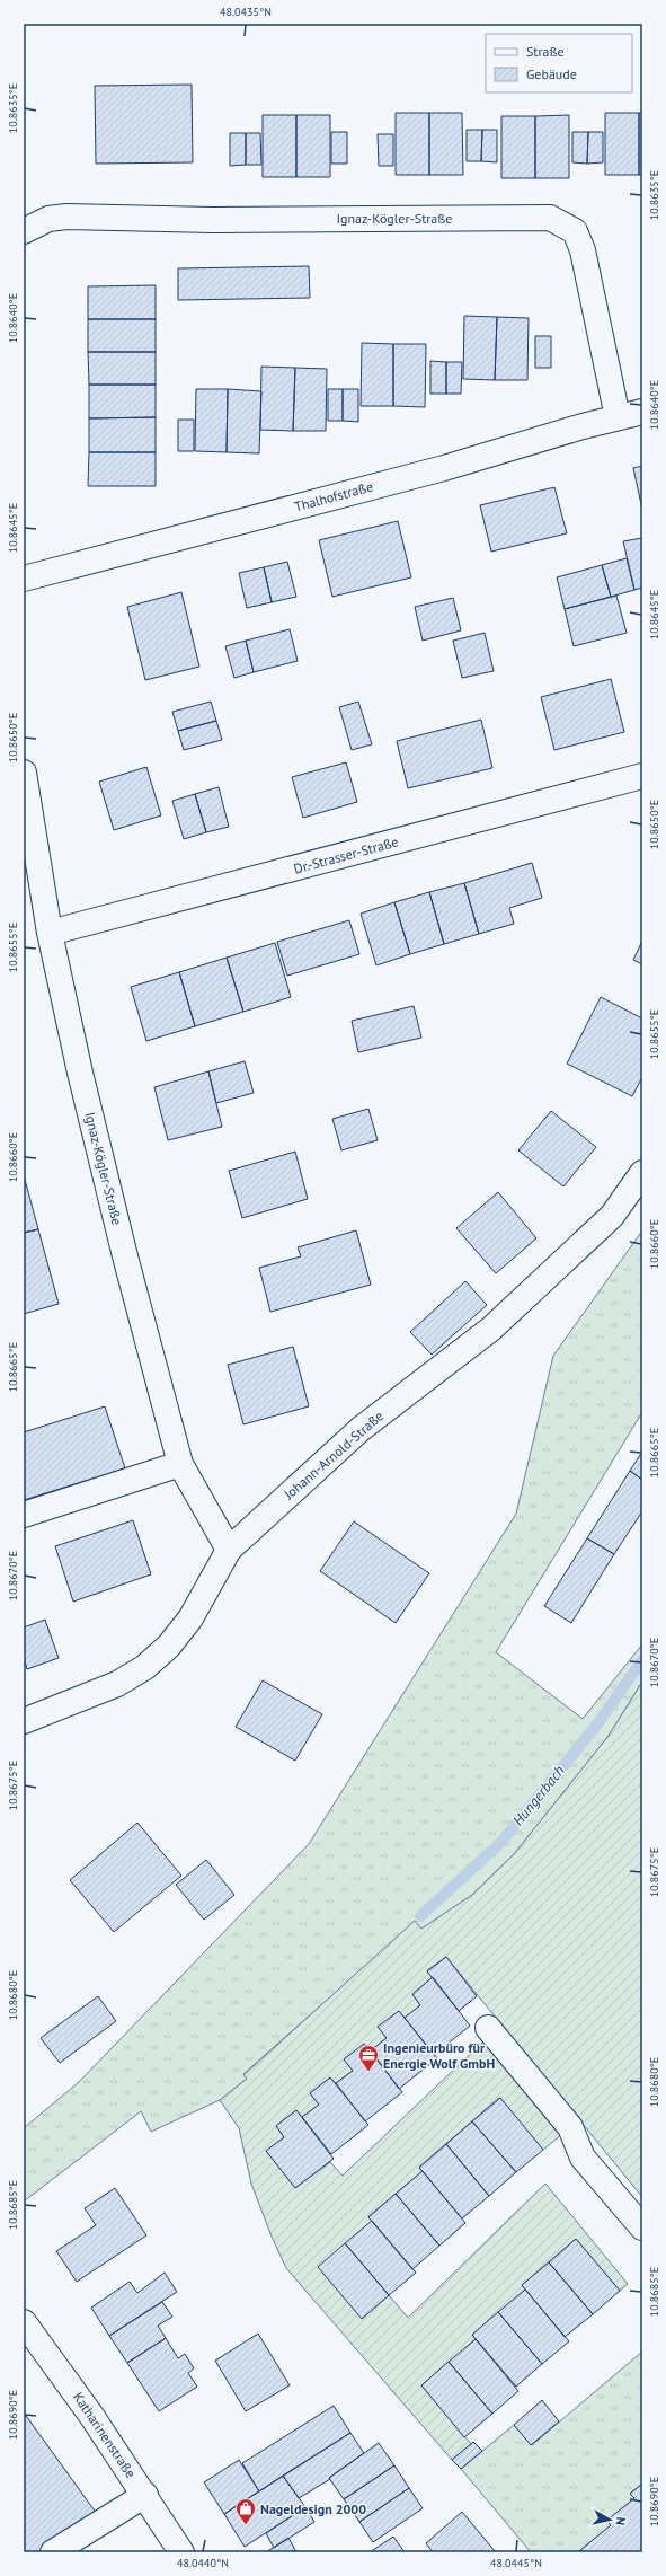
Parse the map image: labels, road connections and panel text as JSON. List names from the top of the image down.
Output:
{
  "streets": {
    "street": [
      "Ignaz-Kögler-Straße",
      "Thalhofstraße",
      "Dr.-Strasser-Straße",
      "Johann-Arnold-Straße",
      "Katharinenstraße"
    ]
  },
  "crossings": [
    ["Ignaz-Kögler-Straße", "Thalhofstraße"],
    ["Ignaz-Kögler-Straße", "Dr.-Strasser-Straße"],
    ["Ignaz-Kögler-Straße", "Johann-Arnold-Straße"]
  ],
  "water": ["Hungerbach"],
  "places": {
    "office": ["Ingenieurbüro für Energie Wolf GmbH"],
    "shop": ["Nageldesign 2000"]
  },
  "legend": ["Straße", "Gebäude"],
  "north": "right",
  "coordinates": [
    "48.0435°N",
    "10.8635°E",
    "10.8640°E",
    "10.8645°E",
    "10.8650°E",
    "10.8655°E",
    "10.8660°E",
    "10.8665°E",
    "10.8670°E",
    "10.8675°E",
    "10.8680°E",
    "10.8685°E",
    "10.8690°E",
    "48.0440°N",
    "48.0445°N"
  ]
}
